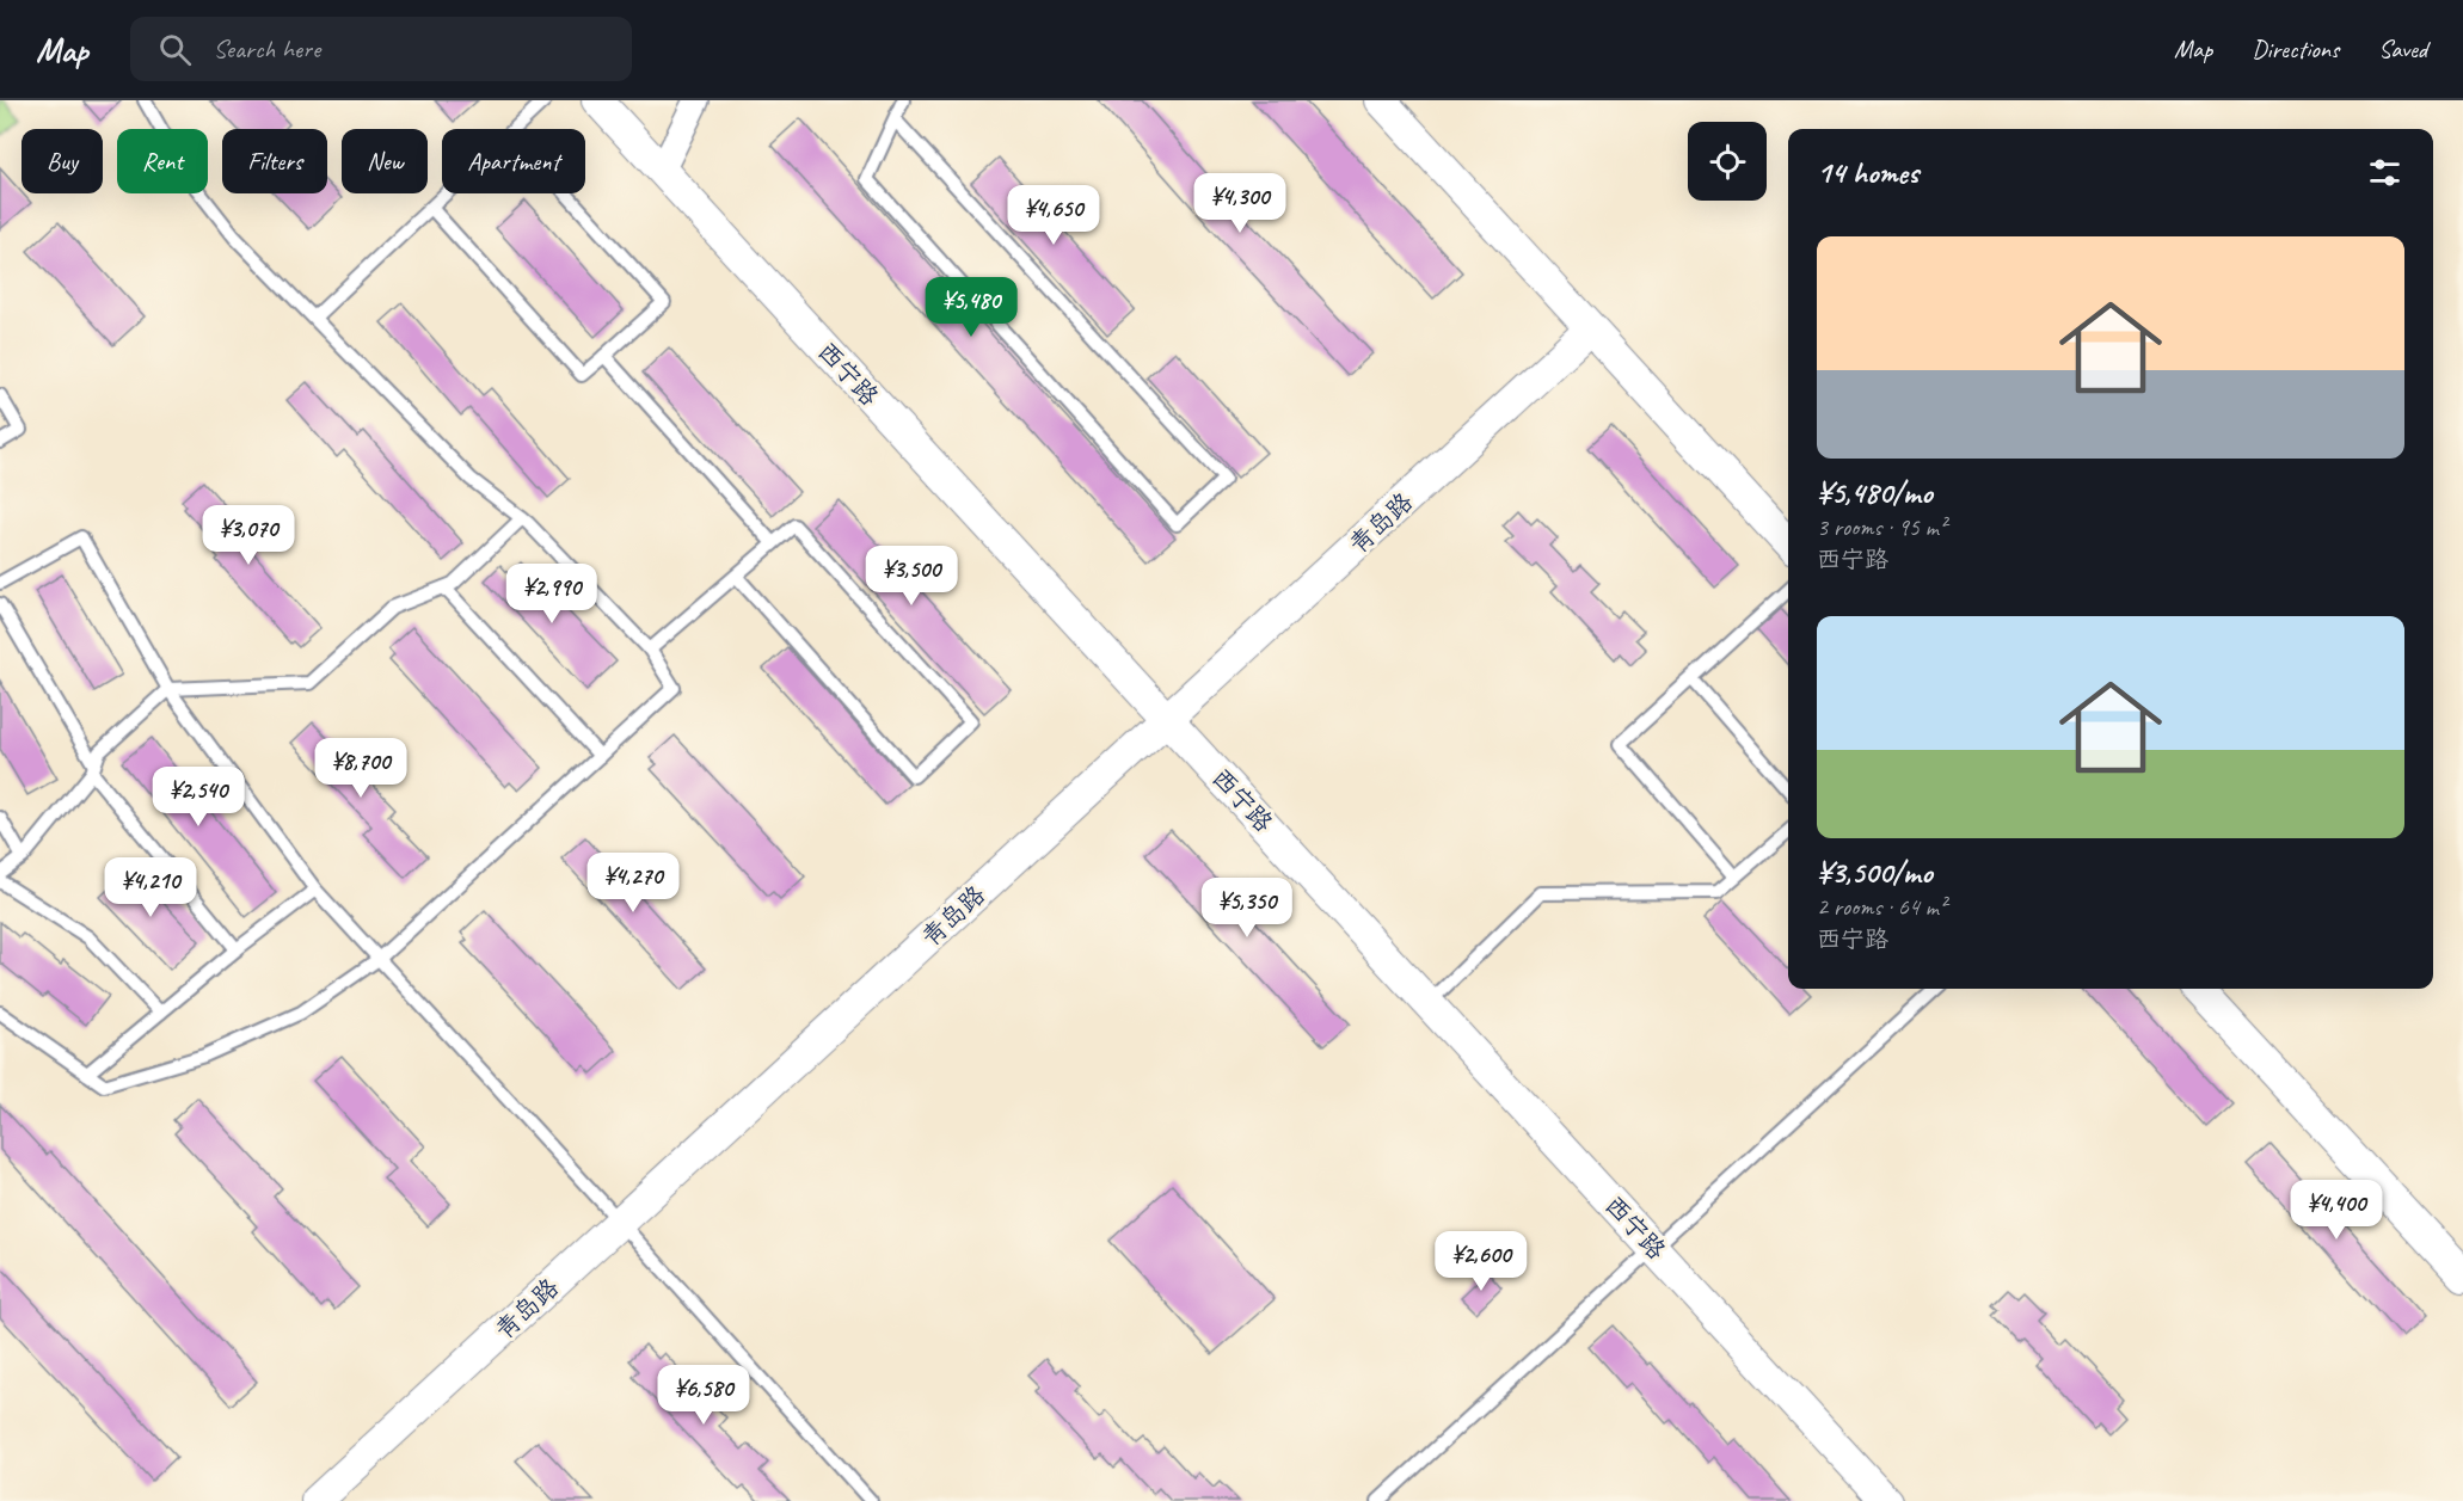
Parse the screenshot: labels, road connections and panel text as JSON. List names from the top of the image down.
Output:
{
  "streets": {
    "street": ["西宁路", "青岛路"]
  },
  "crossings": [
    ["西宁路", "青岛路"]
  ],
  "page": {
    "header": "Map",
    "search": "Search here",
    "nav": ["Map", "Directions", "Saved"],
    "chip": [
      "Buy",
      "Rent",
      "Filters",
      "New",
      "Apartment"
    ],
    "heading": "14 homes",
    "price": [
      "¥4,300",
      "¥4,650",
      "¥5,480",
      "¥3,070",
      "¥3,500",
      "¥2,990",
      "¥8,700",
      "¥2,540",
      "¥4,270",
      "¥4,210",
      "¥5,350",
      "¥4,400",
      "¥2,600",
      "¥6,580"
    ],
    "list": [
      {
        "name": "¥5,480/mo",
        "note": "3 rooms · 95 m² · 西宁路"
      },
      {
        "name": "¥3,500/mo",
        "note": "2 rooms · 64 m² · 西宁路"
      }
    ]
  }
}
